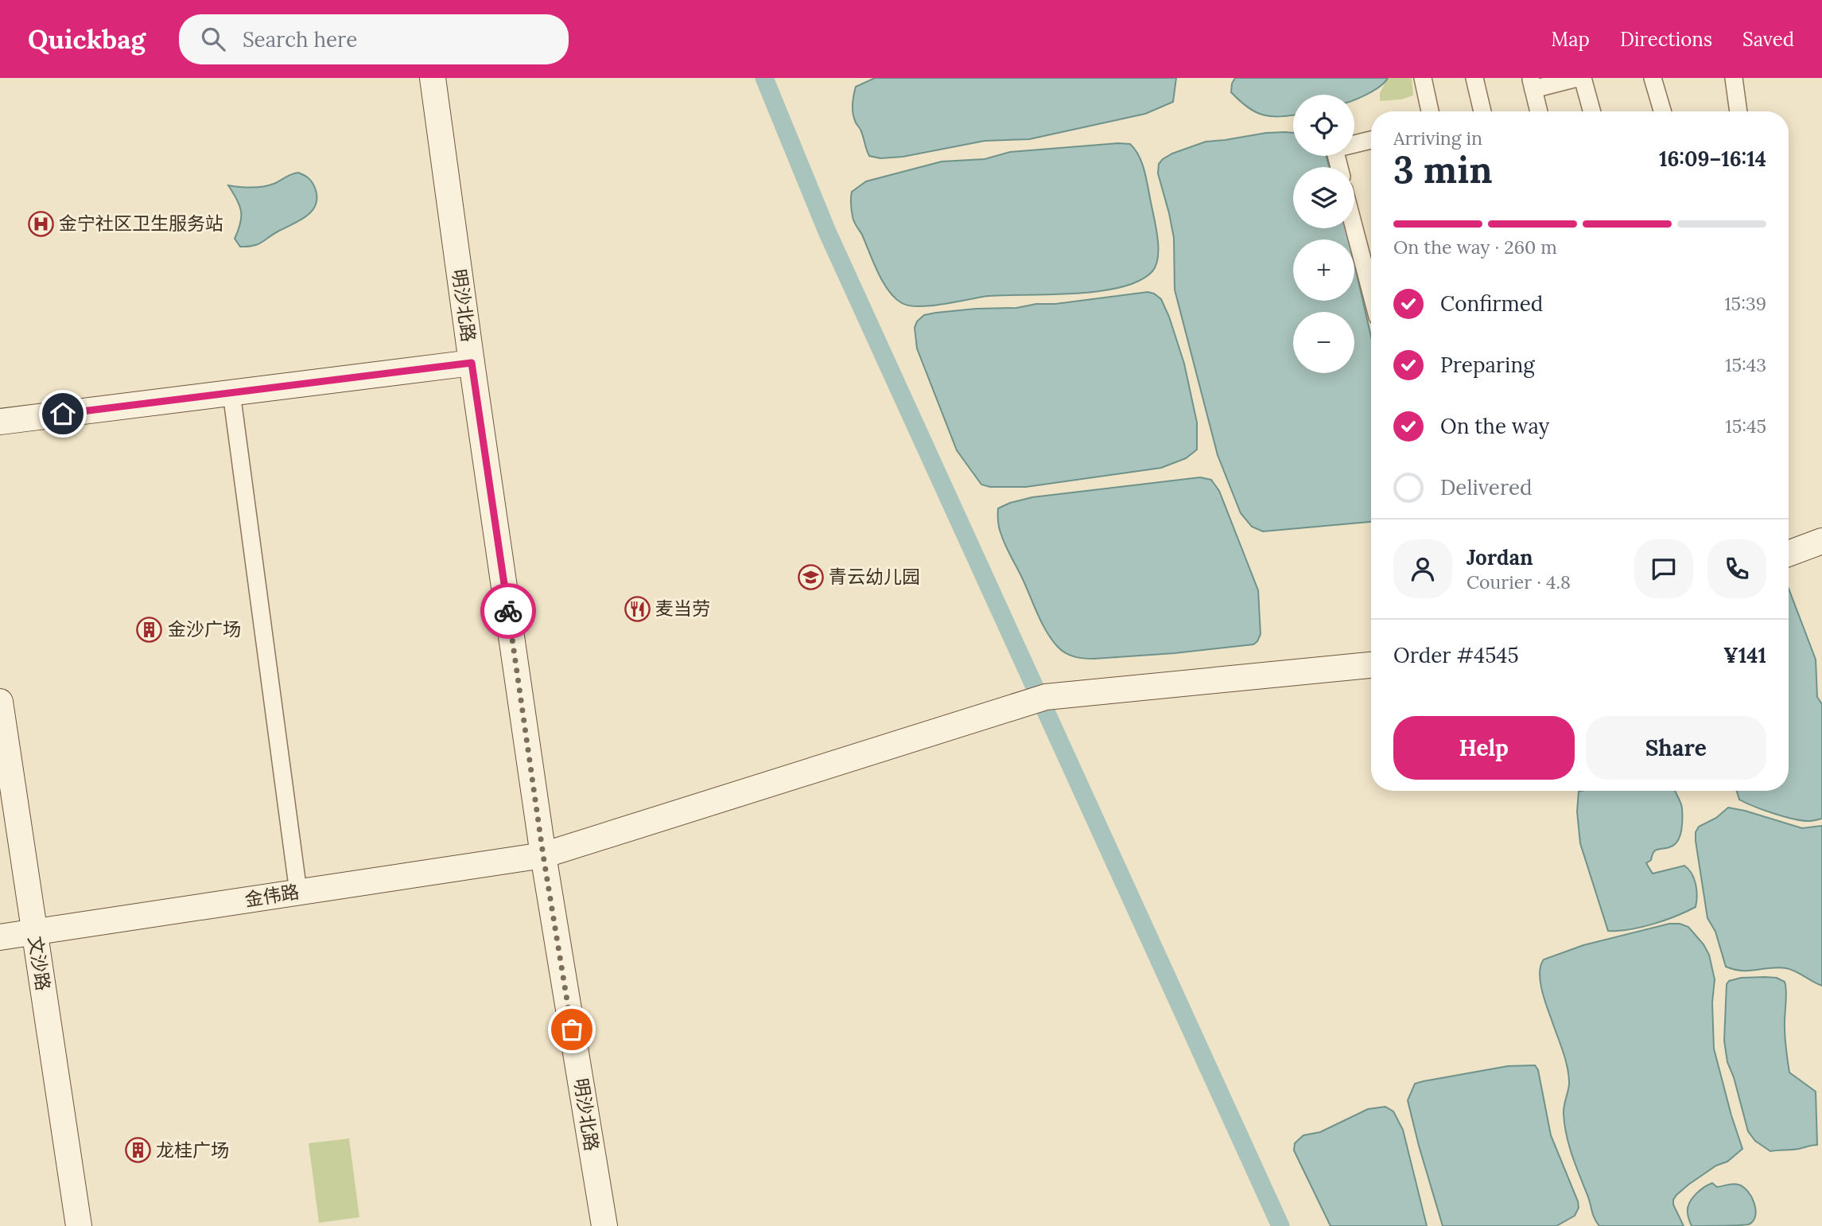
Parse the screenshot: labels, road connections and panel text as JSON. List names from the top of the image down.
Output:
{
  "streets": {
    "street": ["明沙北路", "金伟路", "文沙路"]
  },
  "crossings": [
    ["明沙北路", "金伟路"],
    ["金伟路", "文沙路"]
  ],
  "places": {
    "hospital": ["金宁社区卫生服务站"],
    "school or university": ["青云幼儿园"],
    "restaurant": ["麦当劳"],
    "building": ["金沙广场", "龙桂广场"]
  },
  "page": {
    "header": "Quickbag",
    "search": "Search here",
    "nav": ["Map", "Directions", "Saved"],
    "map_buttons": ["+", "−"],
    "heading": ["3 min", "Arriving in", "16:09–16:14"],
    "panel": [
      "Jordan",
      "Courier · 4.8",
      "Order #4545",
      "¥141"
    ],
    "bar": "On the way · 260 m",
    "list": [
      ["Confirmed", "15:39"],
      ["Preparing", "15:43"],
      ["On the way", "15:45"],
      "Delivered"
    ],
    "buttons": ["Help", "Share"]
  }
}
